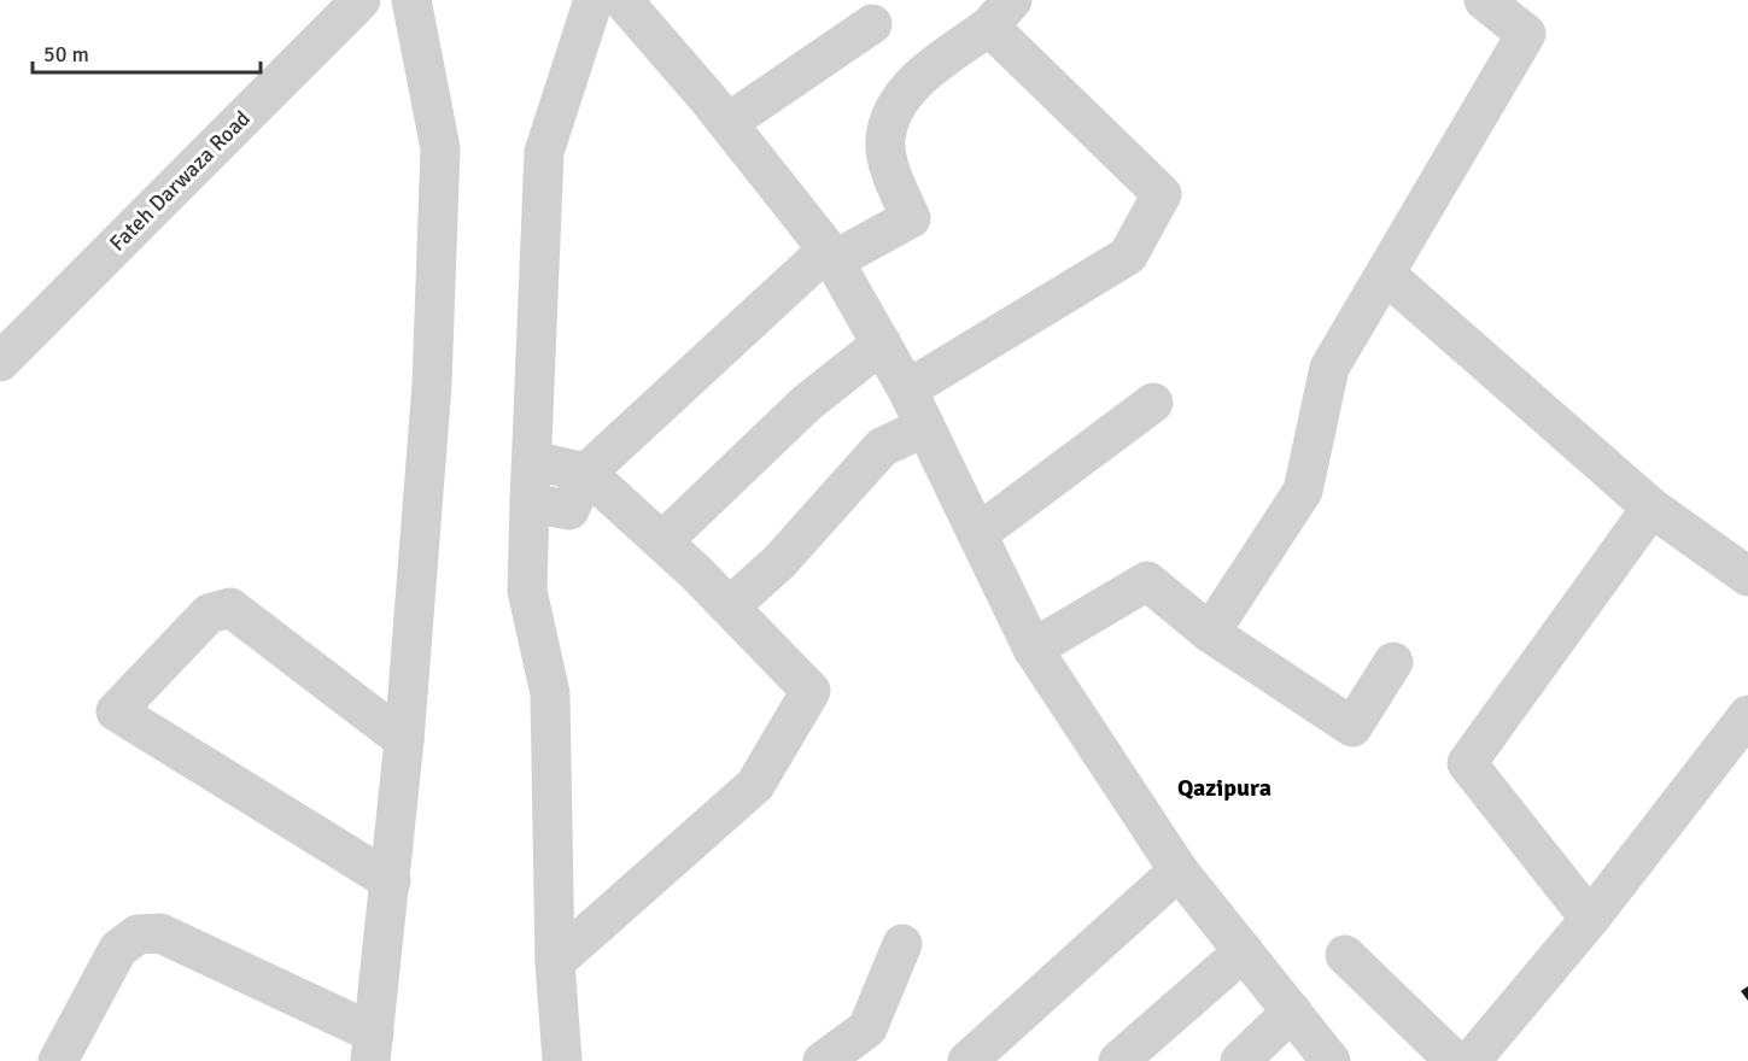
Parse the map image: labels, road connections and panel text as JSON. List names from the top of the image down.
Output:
{
  "streets": {
    "street": ["Fateh Darwaza Road"]
  },
  "districts": ["Qazipura"],
  "scale_bar": "50 m"
}
